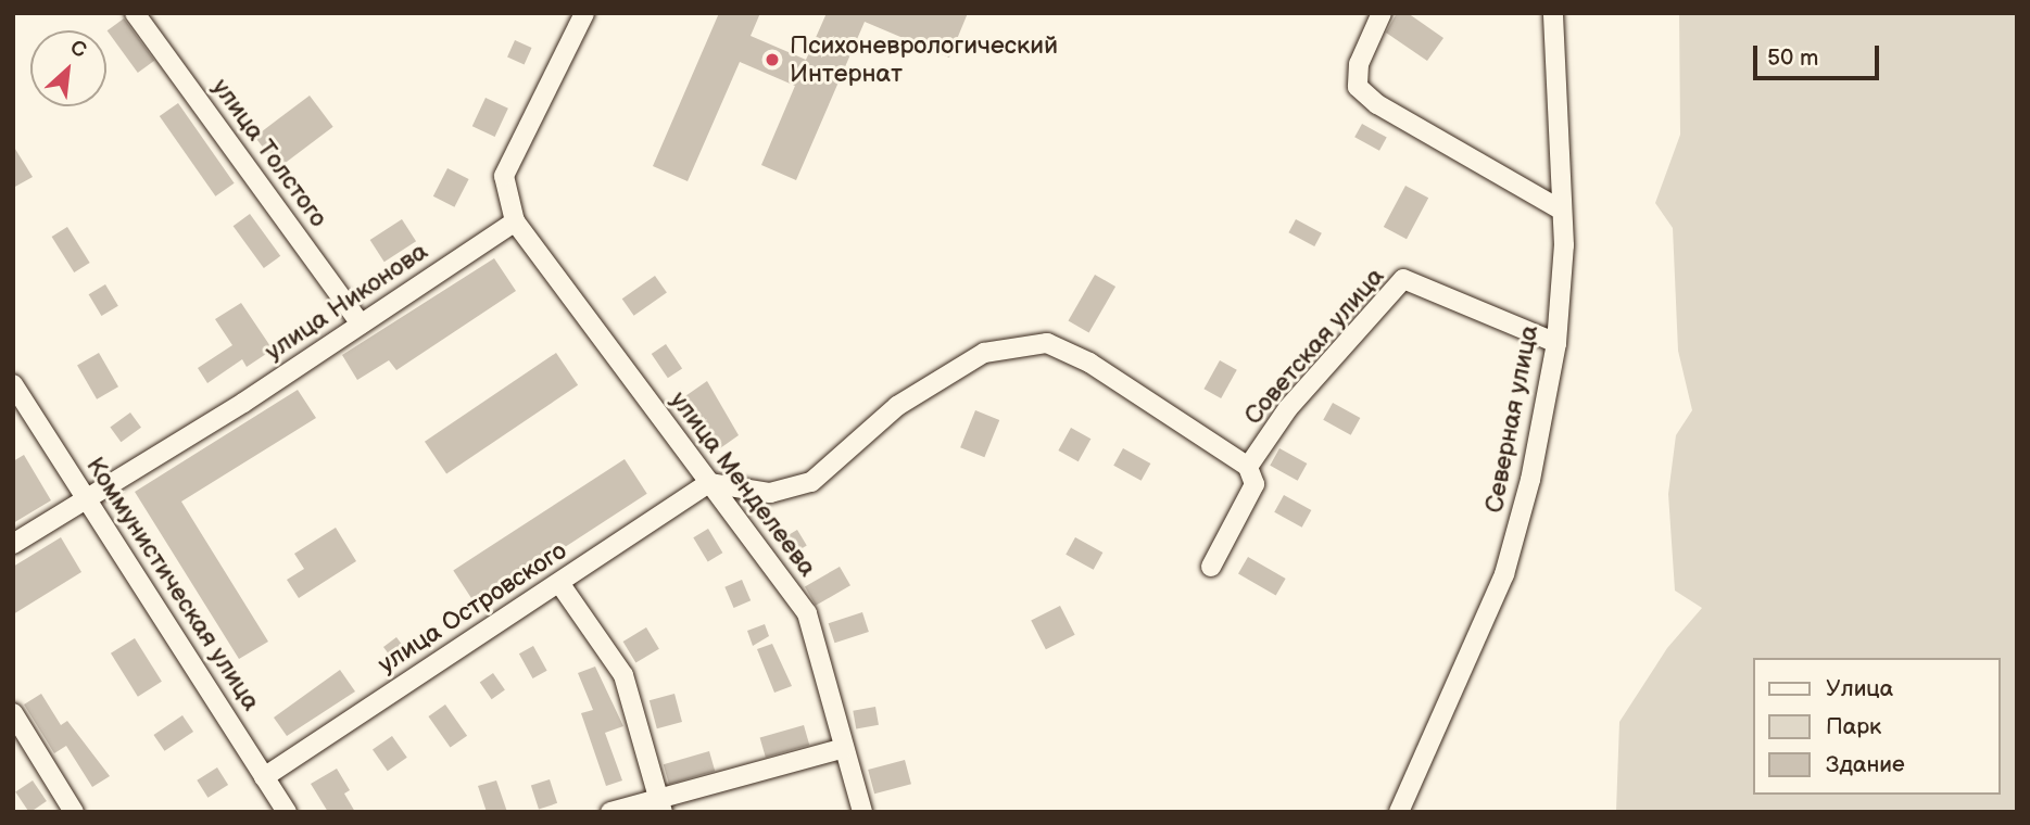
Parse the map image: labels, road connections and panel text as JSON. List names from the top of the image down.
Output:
{
  "streets": {
    "street": [
      "улица Толстого",
      "улица Никонова",
      "Советская улица",
      "Северная улица",
      "улица Менделеева",
      "Коммунистическая улица",
      "улица Островского"
    ]
  },
  "crossings": [
    ["улица Толстого", "улица Никонова"],
    ["улица Никонова", "улица Менделеева"],
    ["улица Никонова", "Коммунистическая улица"],
    ["Советская улица", "Северная улица"],
    ["улица Менделеева", "улица Островского"],
    ["Коммунистическая улица", "улица Островского"]
  ],
  "places": ["Психоневрологический Интернат"],
  "legend": ["Улица", "Парк", "Здание"],
  "scale_bar": "50 m",
  "north": "top right"
}
